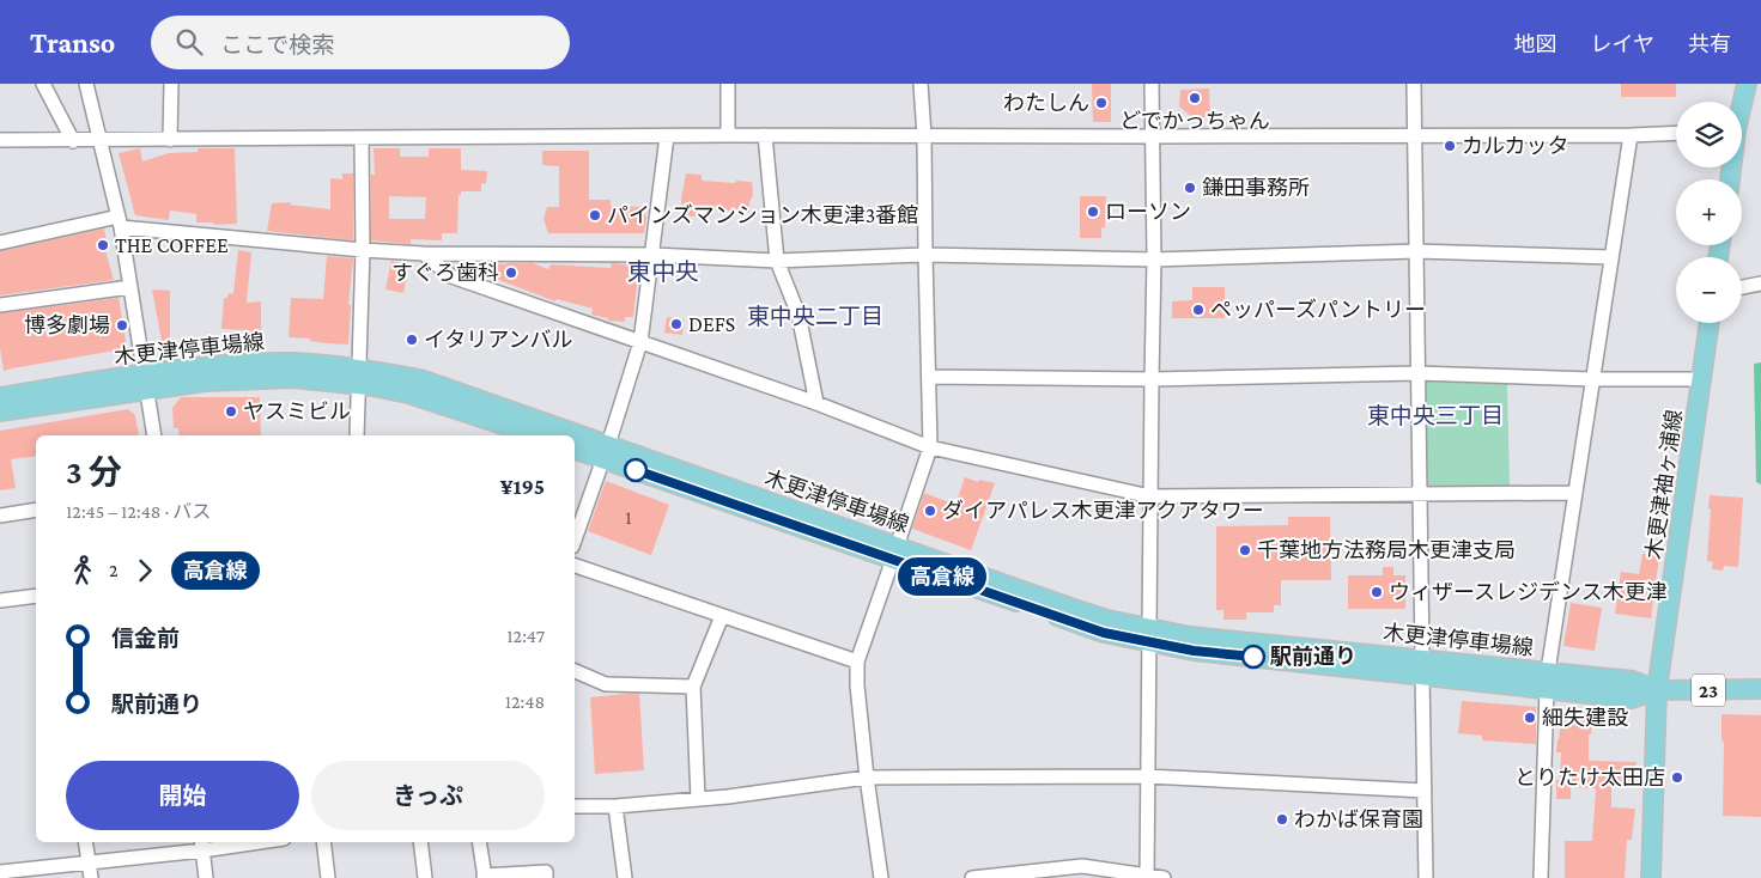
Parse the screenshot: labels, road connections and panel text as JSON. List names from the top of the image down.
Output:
{
  "streets": {
    "main road": ["木更津停車場線", "木更津袖ヶ浦線", "23"]
  },
  "crossings": [
    ["木更津停車場線", "木更津袖ヶ浦線"],
    ["木更津停車場線", "23"],
    ["木更津袖ヶ浦線", "23"]
  ],
  "districts": ["東中央", "東中央二丁目", "東中央三丁目"],
  "places": [
    "どでかっちゃん",
    "わたしん",
    "カルカッタ",
    "鎌田事務所",
    "ローソン",
    "パインズマンション木更津3番館",
    "THE COFFEE",
    "すぐろ歯科",
    "ペッパーズパントリー",
    "DEFS",
    "博多劇場",
    "イタリアンバル",
    "ヤスミビル",
    "ダイアパレス木更津アクアタワー",
    "千葉地方法務局木更津支局",
    "ウィザースレジデンス木更津",
    "駅前通り",
    "細失建設",
    "とりたけ太田店",
    "わかば保育園"
  ],
  "lines": ["bus line 高倉線"],
  "house_numbers": ["1"],
  "page": {
    "header": "Transo",
    "search": "ここで検索",
    "nav": ["地図", "レイヤ", "共有"],
    "on_map": "高倉線",
    "map_buttons": ["+", "−"],
    "heading": ["3 分", "12:45 – 12:48 · バス", "¥195"],
    "legs": ["2", "高倉線"],
    "list": [
      {
        "name": "信金前",
        "value": "12:47"
      },
      {
        "name": "駅前通り",
        "value": "12:48"
      }
    ],
    "buttons": ["開始", "きっぷ"]
  }
}
